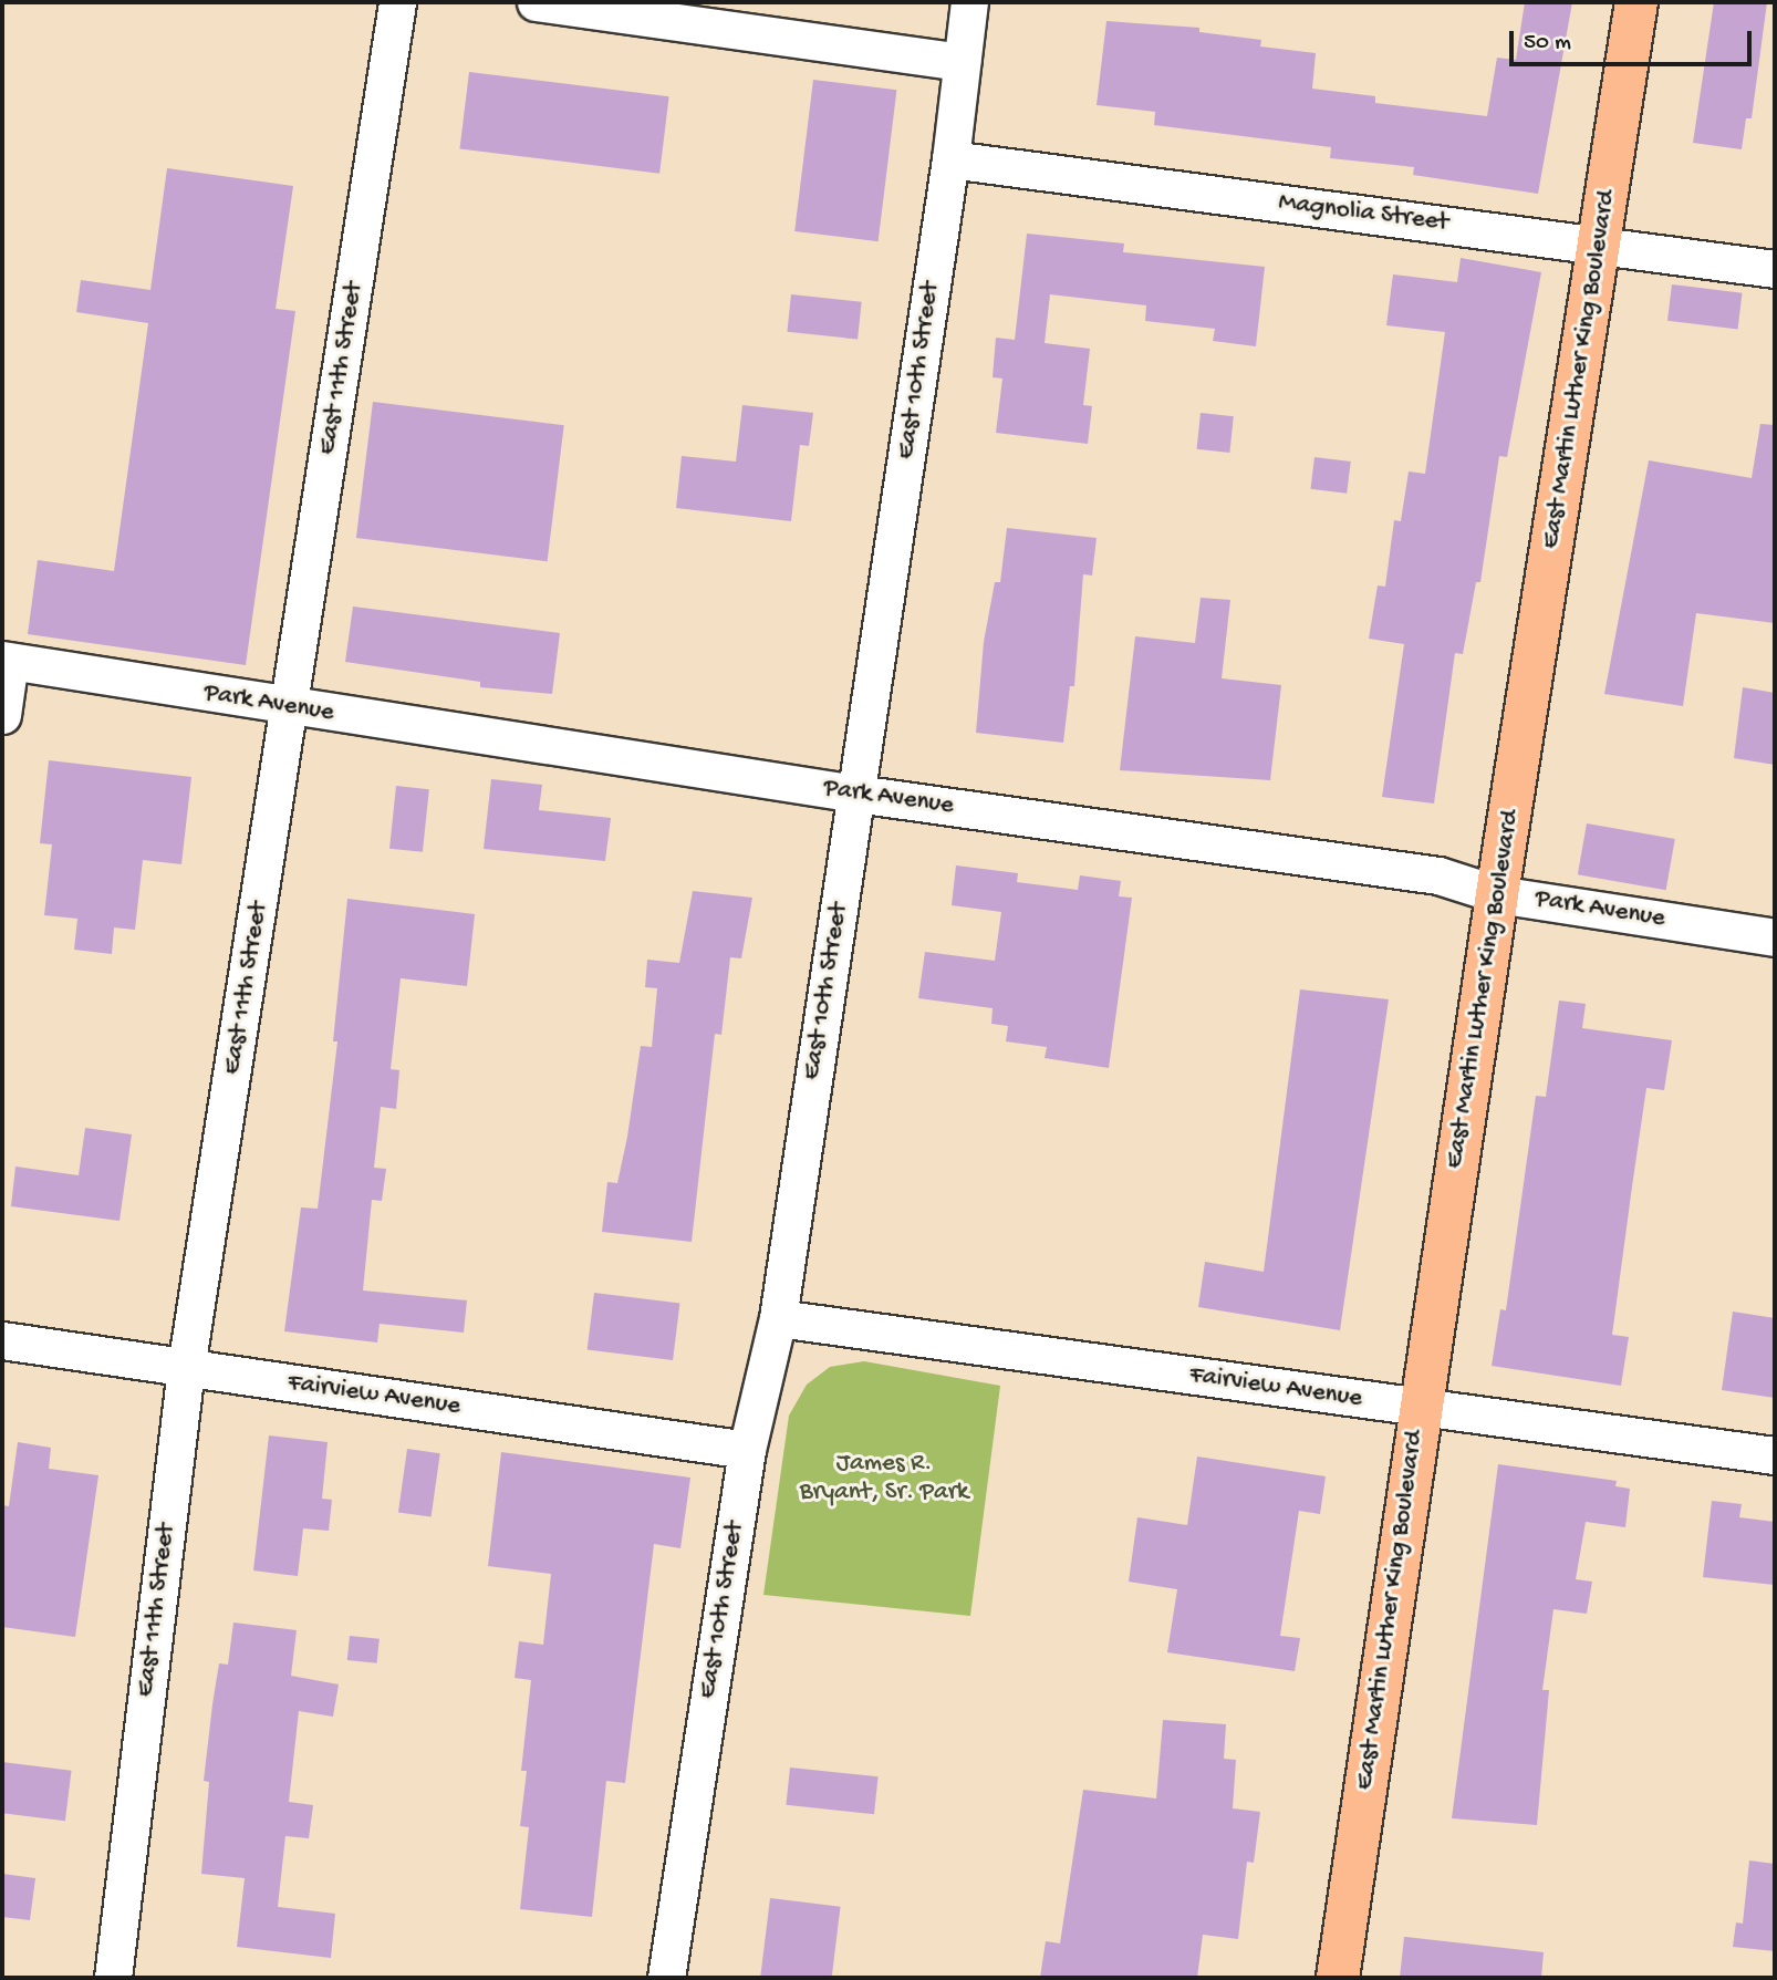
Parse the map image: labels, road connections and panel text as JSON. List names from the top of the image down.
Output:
{
  "streets": {
    "main road": ["East Martin Luther King Boulevard"],
    "street": [
      "Magnolia Street",
      "East 11th Street",
      "East 10th Street",
      "Park Avenue",
      "Fairview Avenue"
    ]
  },
  "crossings": [
    ["Magnolia Street", "East Martin Luther King Boulevard"],
    ["Magnolia Street", "East 10th Street"],
    ["East 11th Street", "Park Avenue"],
    ["East 11th Street", "Fairview Avenue"],
    ["East Martin Luther King Boulevard", "Park Avenue"],
    ["East Martin Luther King Boulevard", "Fairview Avenue"],
    ["East 10th Street", "Park Avenue"],
    ["East 10th Street", "Fairview Avenue"]
  ],
  "parks": ["James R. Bryant, Sr. Park"],
  "scale_bar": "50 m"
}
